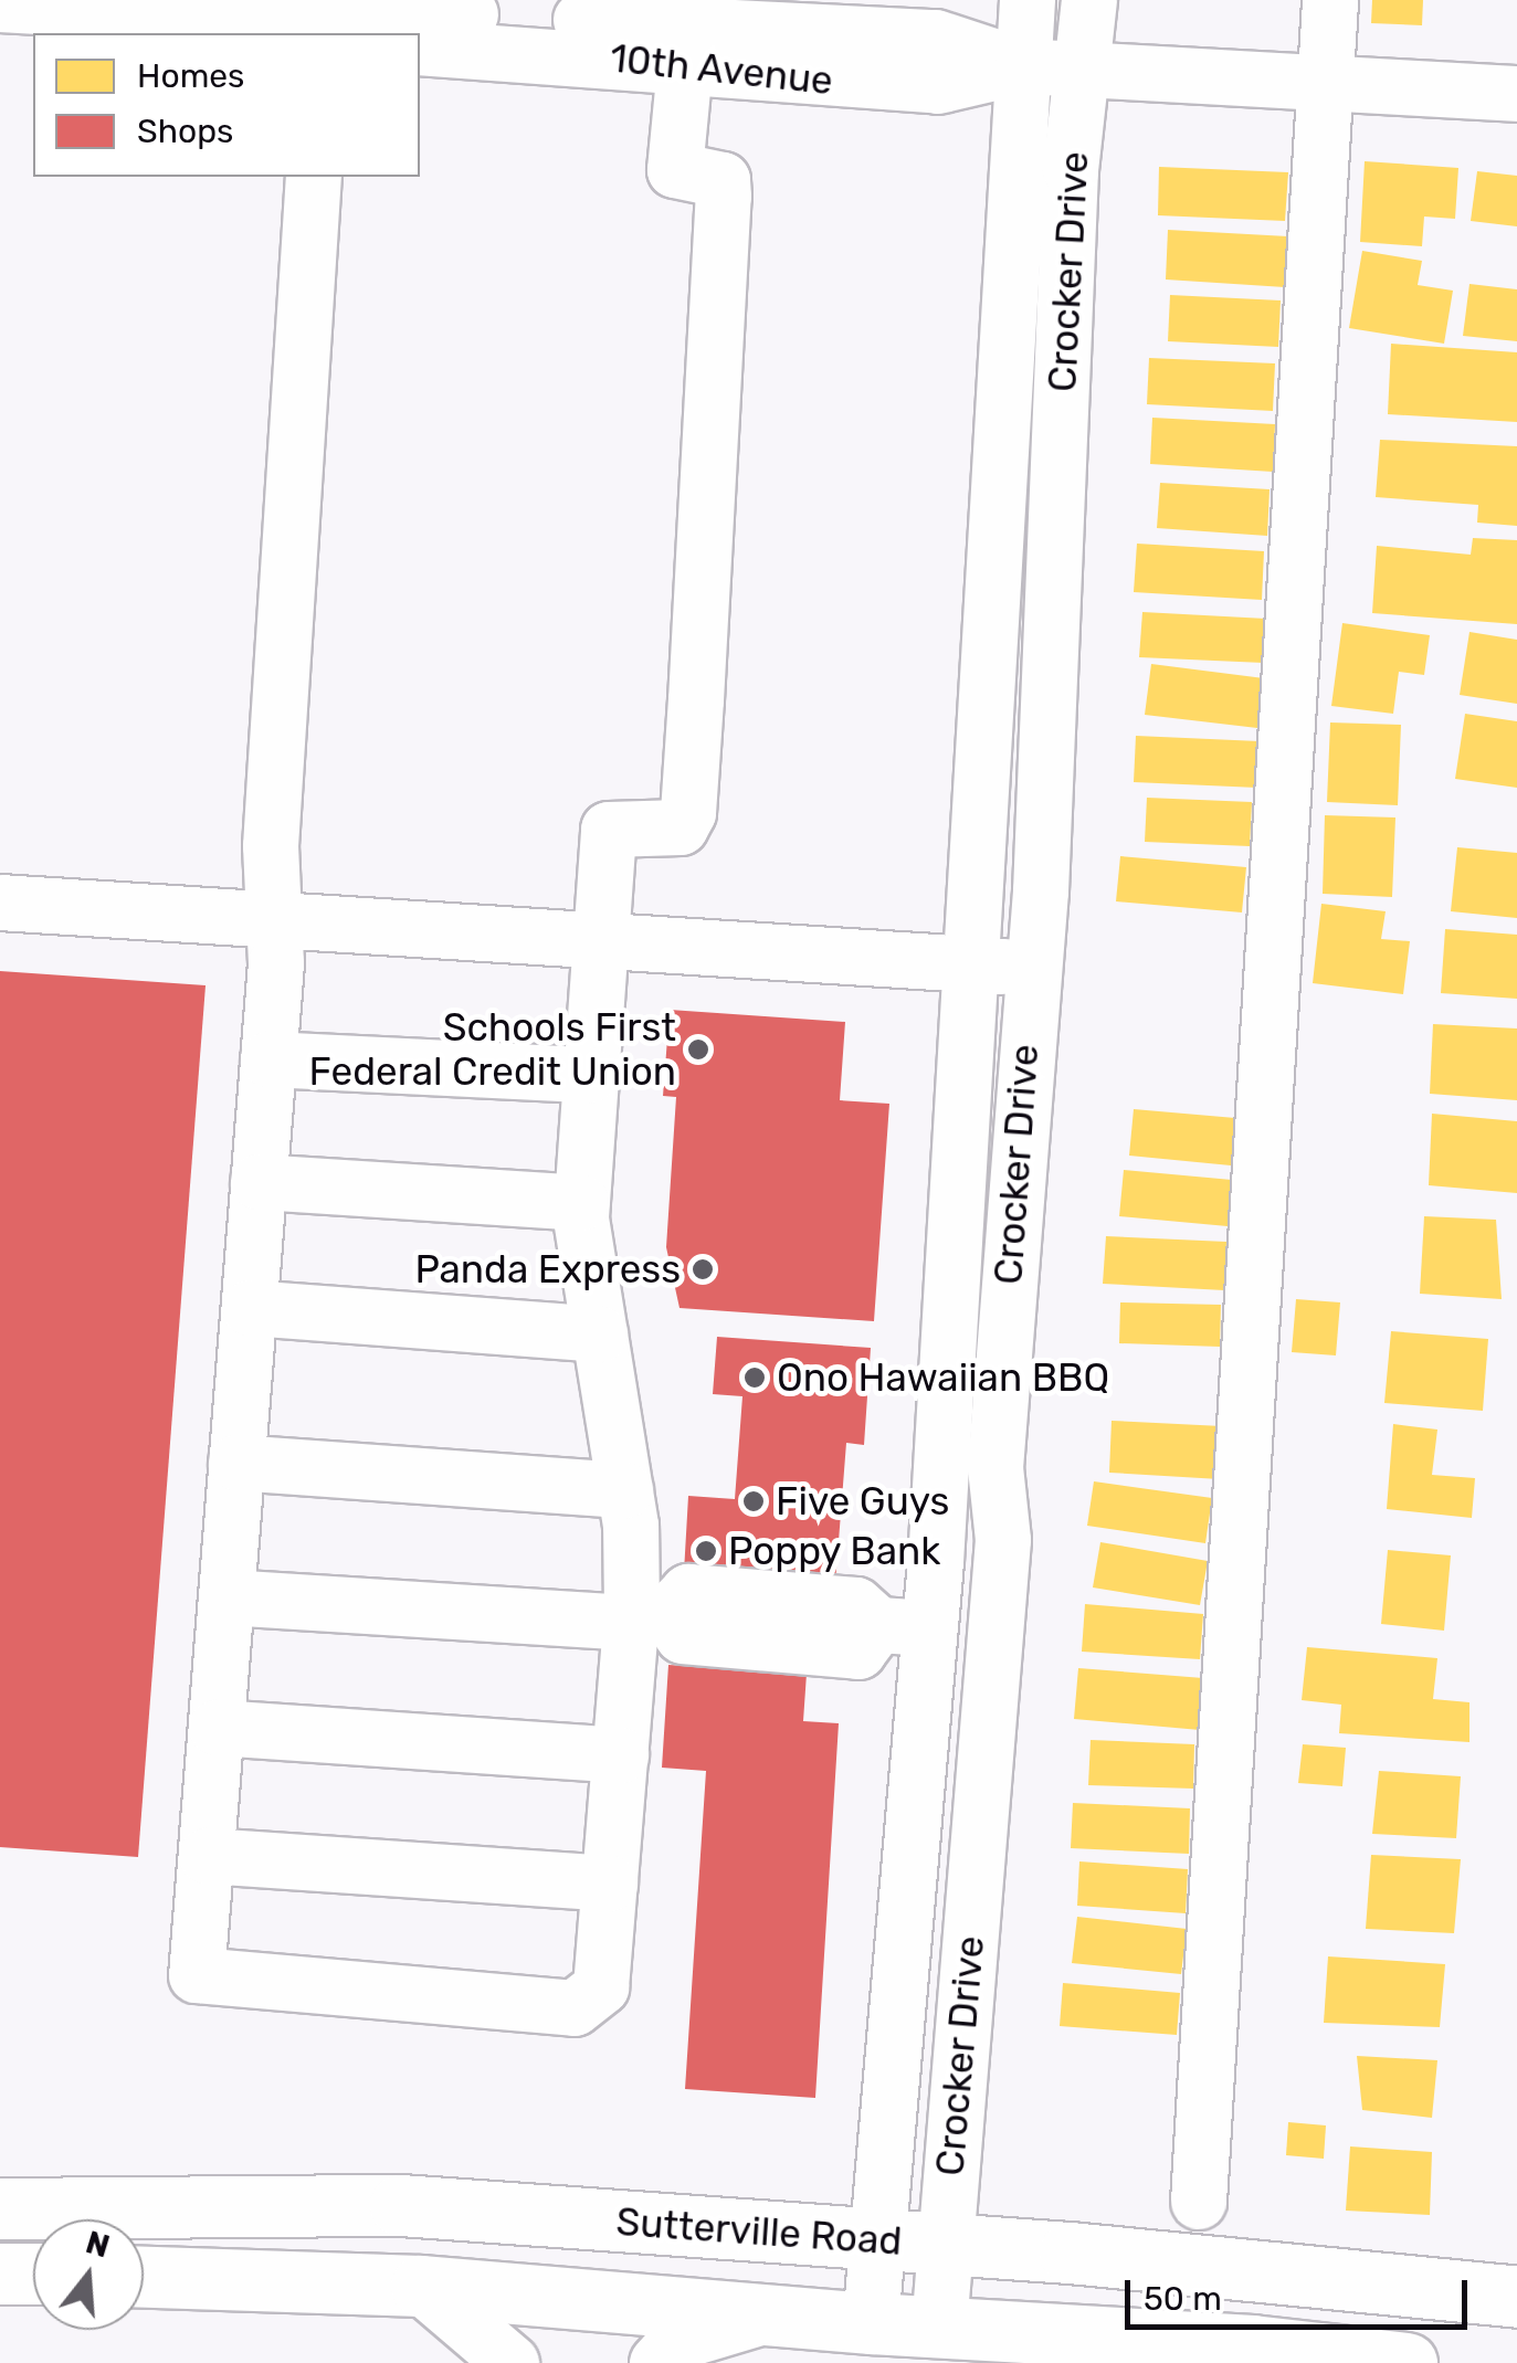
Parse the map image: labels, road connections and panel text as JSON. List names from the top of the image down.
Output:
{
  "streets": {
    "main road": ["Sutterville Road"],
    "street": ["10th Avenue", "Crocker Drive"]
  },
  "crossings": [
    ["10th Avenue", "Crocker Drive"],
    ["Crocker Drive", "Sutterville Road"]
  ],
  "places": [
    "Schools First Federal Credit Union",
    "Panda Express",
    "Ono Hawaiian BBQ",
    "Five Guys",
    "Poppy Bank"
  ],
  "legend": ["Homes", "Shops"],
  "scale_bar": "50 m",
  "north": "top"
}
